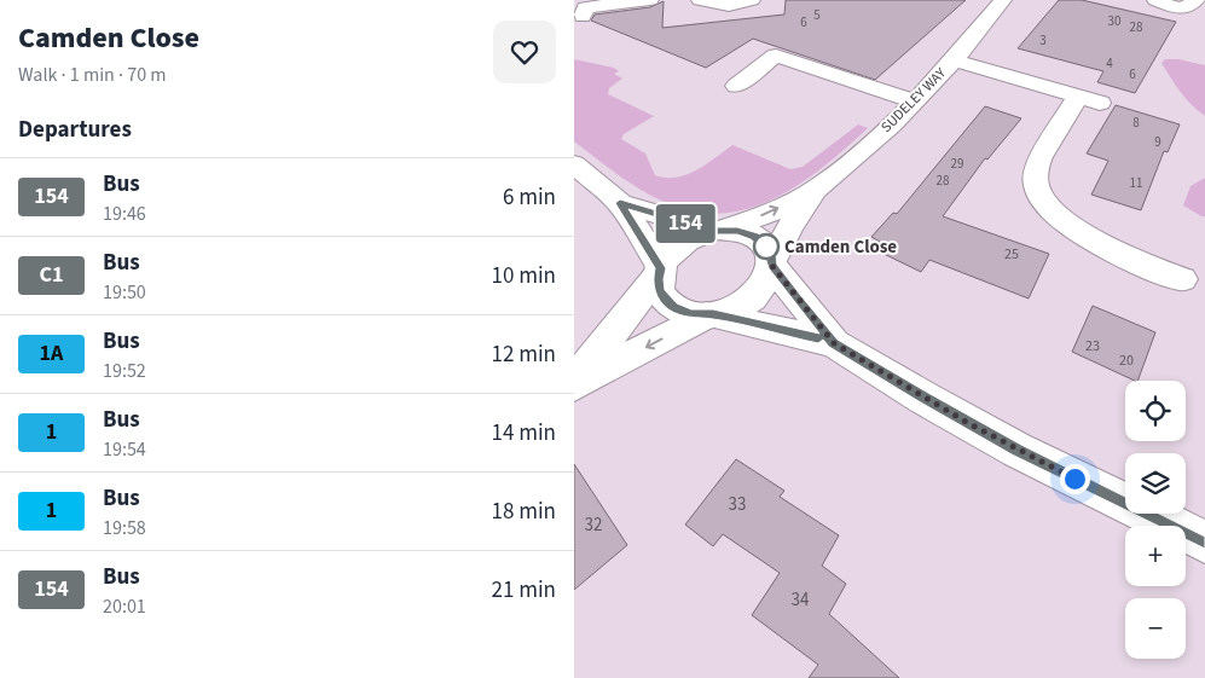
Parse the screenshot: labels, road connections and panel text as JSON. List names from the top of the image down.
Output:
{
  "streets": {
    "street": ["SUDELEY WAY"]
  },
  "places": ["Camden Close"],
  "lines": ["bus line 154"],
  "house_numbers": [
    "5",
    "30",
    "6",
    "28",
    "3",
    "4",
    "6",
    "8",
    "9",
    "29",
    "28",
    "11",
    "25",
    "23",
    "20",
    "33",
    "32",
    "34"
  ],
  "page": {
    "heading": [
      ["Camden Close", "Walk · 1 min · 70 m"],
      "Departures"
    ],
    "on_map": "154",
    "list": [
      {
        "mark": "154",
        "name": "Bus",
        "note": "19:46",
        "value": "6 min"
      },
      {
        "mark": "C1",
        "name": "Bus",
        "note": "19:50",
        "value": "10 min"
      },
      {
        "mark": "1A",
        "name": "Bus",
        "note": "19:52",
        "value": "12 min"
      },
      {
        "mark": "1",
        "name": "Bus",
        "note": "19:54",
        "value": "14 min"
      },
      {
        "mark": "1",
        "name": "Bus",
        "note": "19:58",
        "value": "18 min"
      },
      {
        "mark": "154",
        "name": "Bus",
        "note": "20:01",
        "value": "21 min"
      }
    ],
    "map_buttons": ["+", "−"]
  }
}
